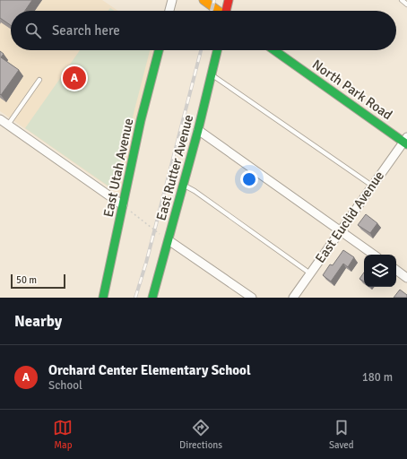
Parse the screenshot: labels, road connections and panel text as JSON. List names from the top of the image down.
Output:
{
  "streets": {
    "street": [
      "North Park Road",
      "East Utah Avenue",
      "East Rutter Avenue",
      "East Euclid Avenue"
    ]
  },
  "crossings": [
    ["North Park Road", "East Euclid Avenue"]
  ],
  "scale_bar": "50 m",
  "page": {
    "search": "Search here",
    "pins": "A",
    "scale": "50 m",
    "heading": "Nearby",
    "list": [
      {
        "mark": "A",
        "name": "Orchard Center Elementary School",
        "note": "School",
        "value": "180 m"
      }
    ],
    "nav": ["Map", "Directions", "Saved"]
  }
}
